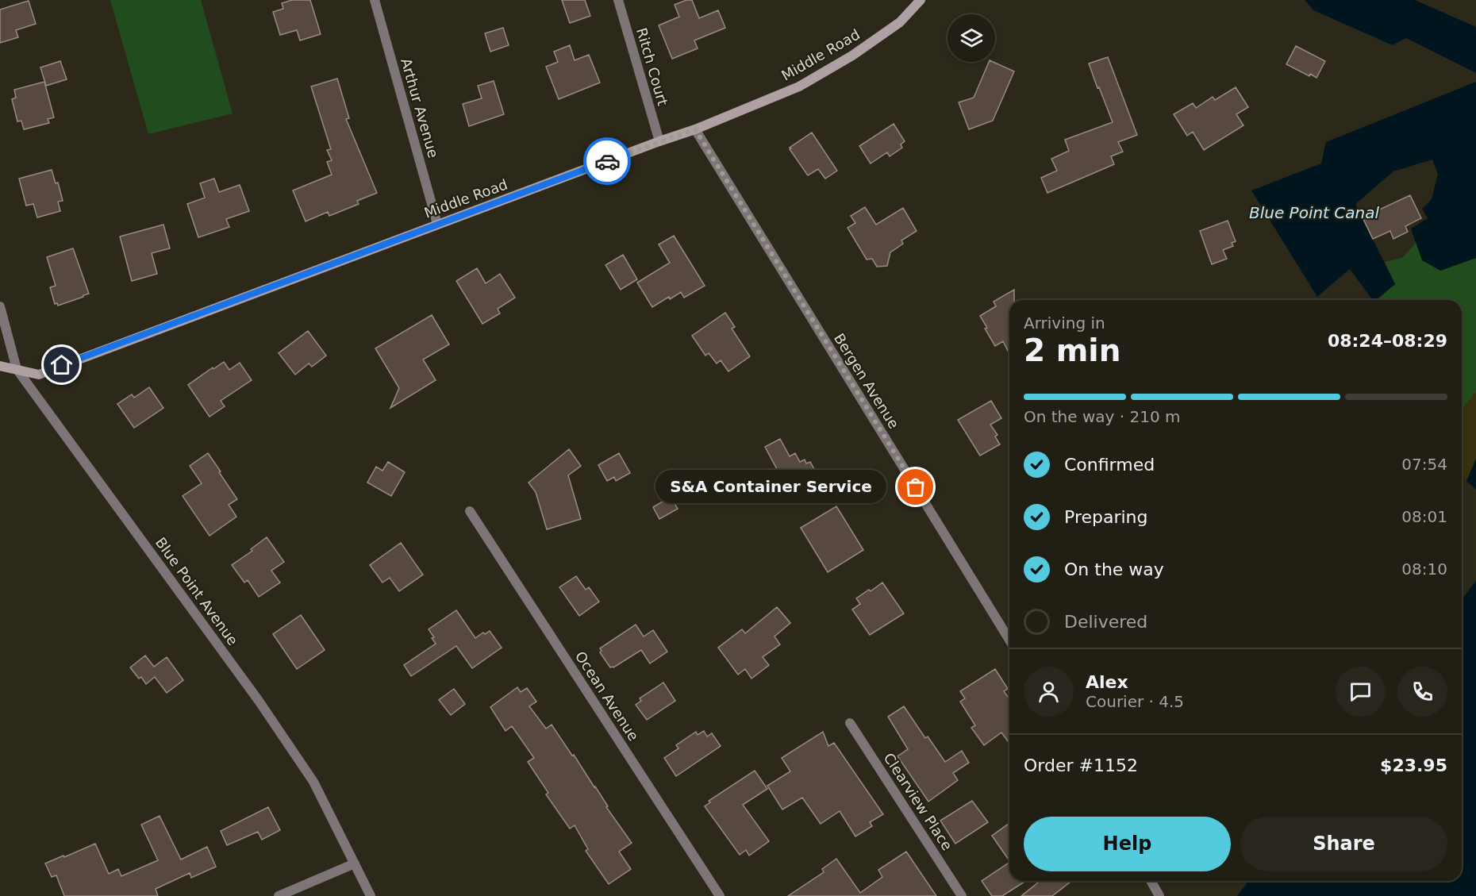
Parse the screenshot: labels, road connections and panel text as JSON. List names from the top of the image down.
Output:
{
  "streets": {
    "main road": ["Middle Road"],
    "street": [
      "Ritch Court",
      "Arthur Avenue",
      "Bergen Avenue",
      "Blue Point Avenue",
      "Ocean Avenue",
      "Clearview Place"
    ]
  },
  "crossings": [
    ["Middle Road", "Ritch Court"],
    ["Middle Road", "Arthur Avenue"],
    ["Middle Road", "Bergen Avenue"],
    ["Middle Road", "Blue Point Avenue"]
  ],
  "water": ["Blue Point Canal"],
  "places": ["S&A Container Service"],
  "page": {
    "heading": ["2 min", "Arriving in", "08:24–08:29"],
    "panel": [
      "Alex",
      "Courier · 4.5",
      "Order #1152",
      "$23.95"
    ],
    "bar": "On the way · 210 m",
    "list": [
      ["Confirmed", "07:54"],
      ["Preparing", "08:01"],
      ["On the way", "08:10"],
      "Delivered"
    ],
    "bubble": "S&A Container Service",
    "buttons": ["Help", "Share"]
  }
}
